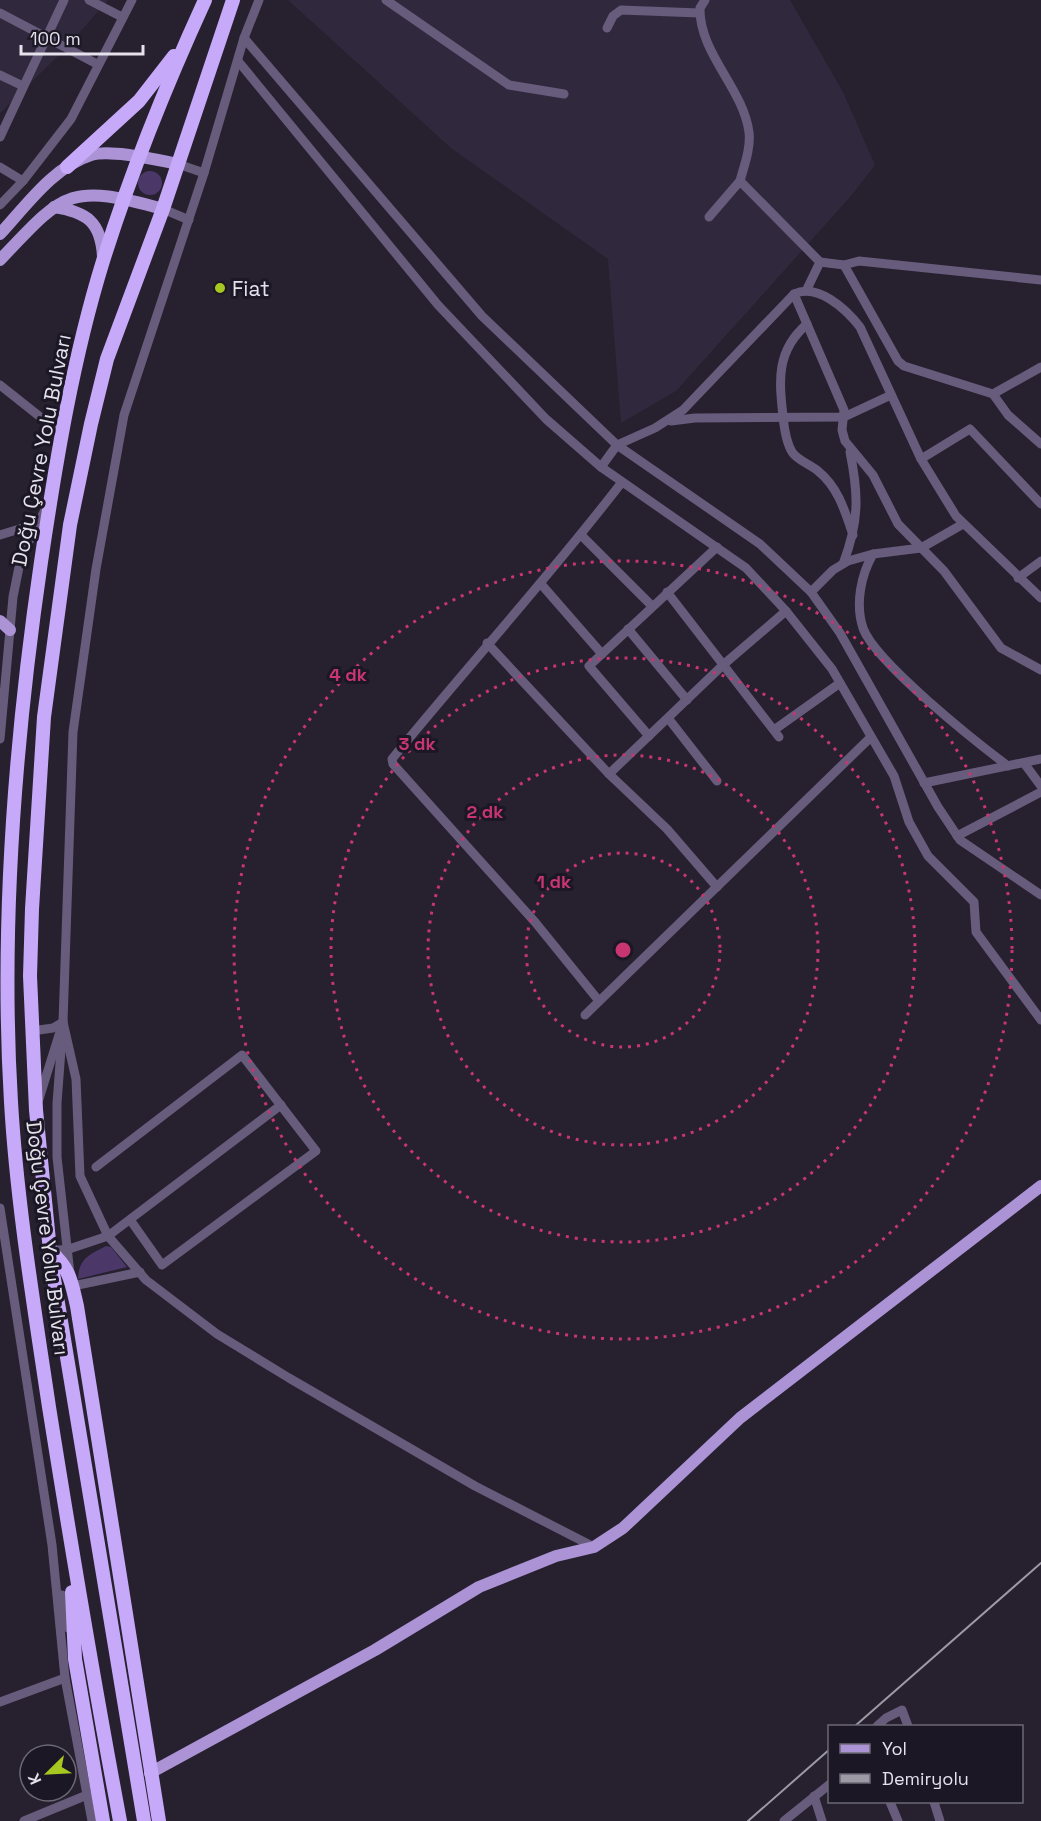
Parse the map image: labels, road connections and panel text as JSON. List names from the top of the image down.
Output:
{
  "streets": {
    "highway": ["Doğu Çevre Yolu Bulvarı"]
  },
  "places": ["Fiat"],
  "legend": ["Yol", "Demiryolu"],
  "scale_bar": "100 m",
  "north": "bottom left",
  "rings": [
    "4 dk",
    "3 dk",
    "2 dk",
    "1 dk"
  ]
}
